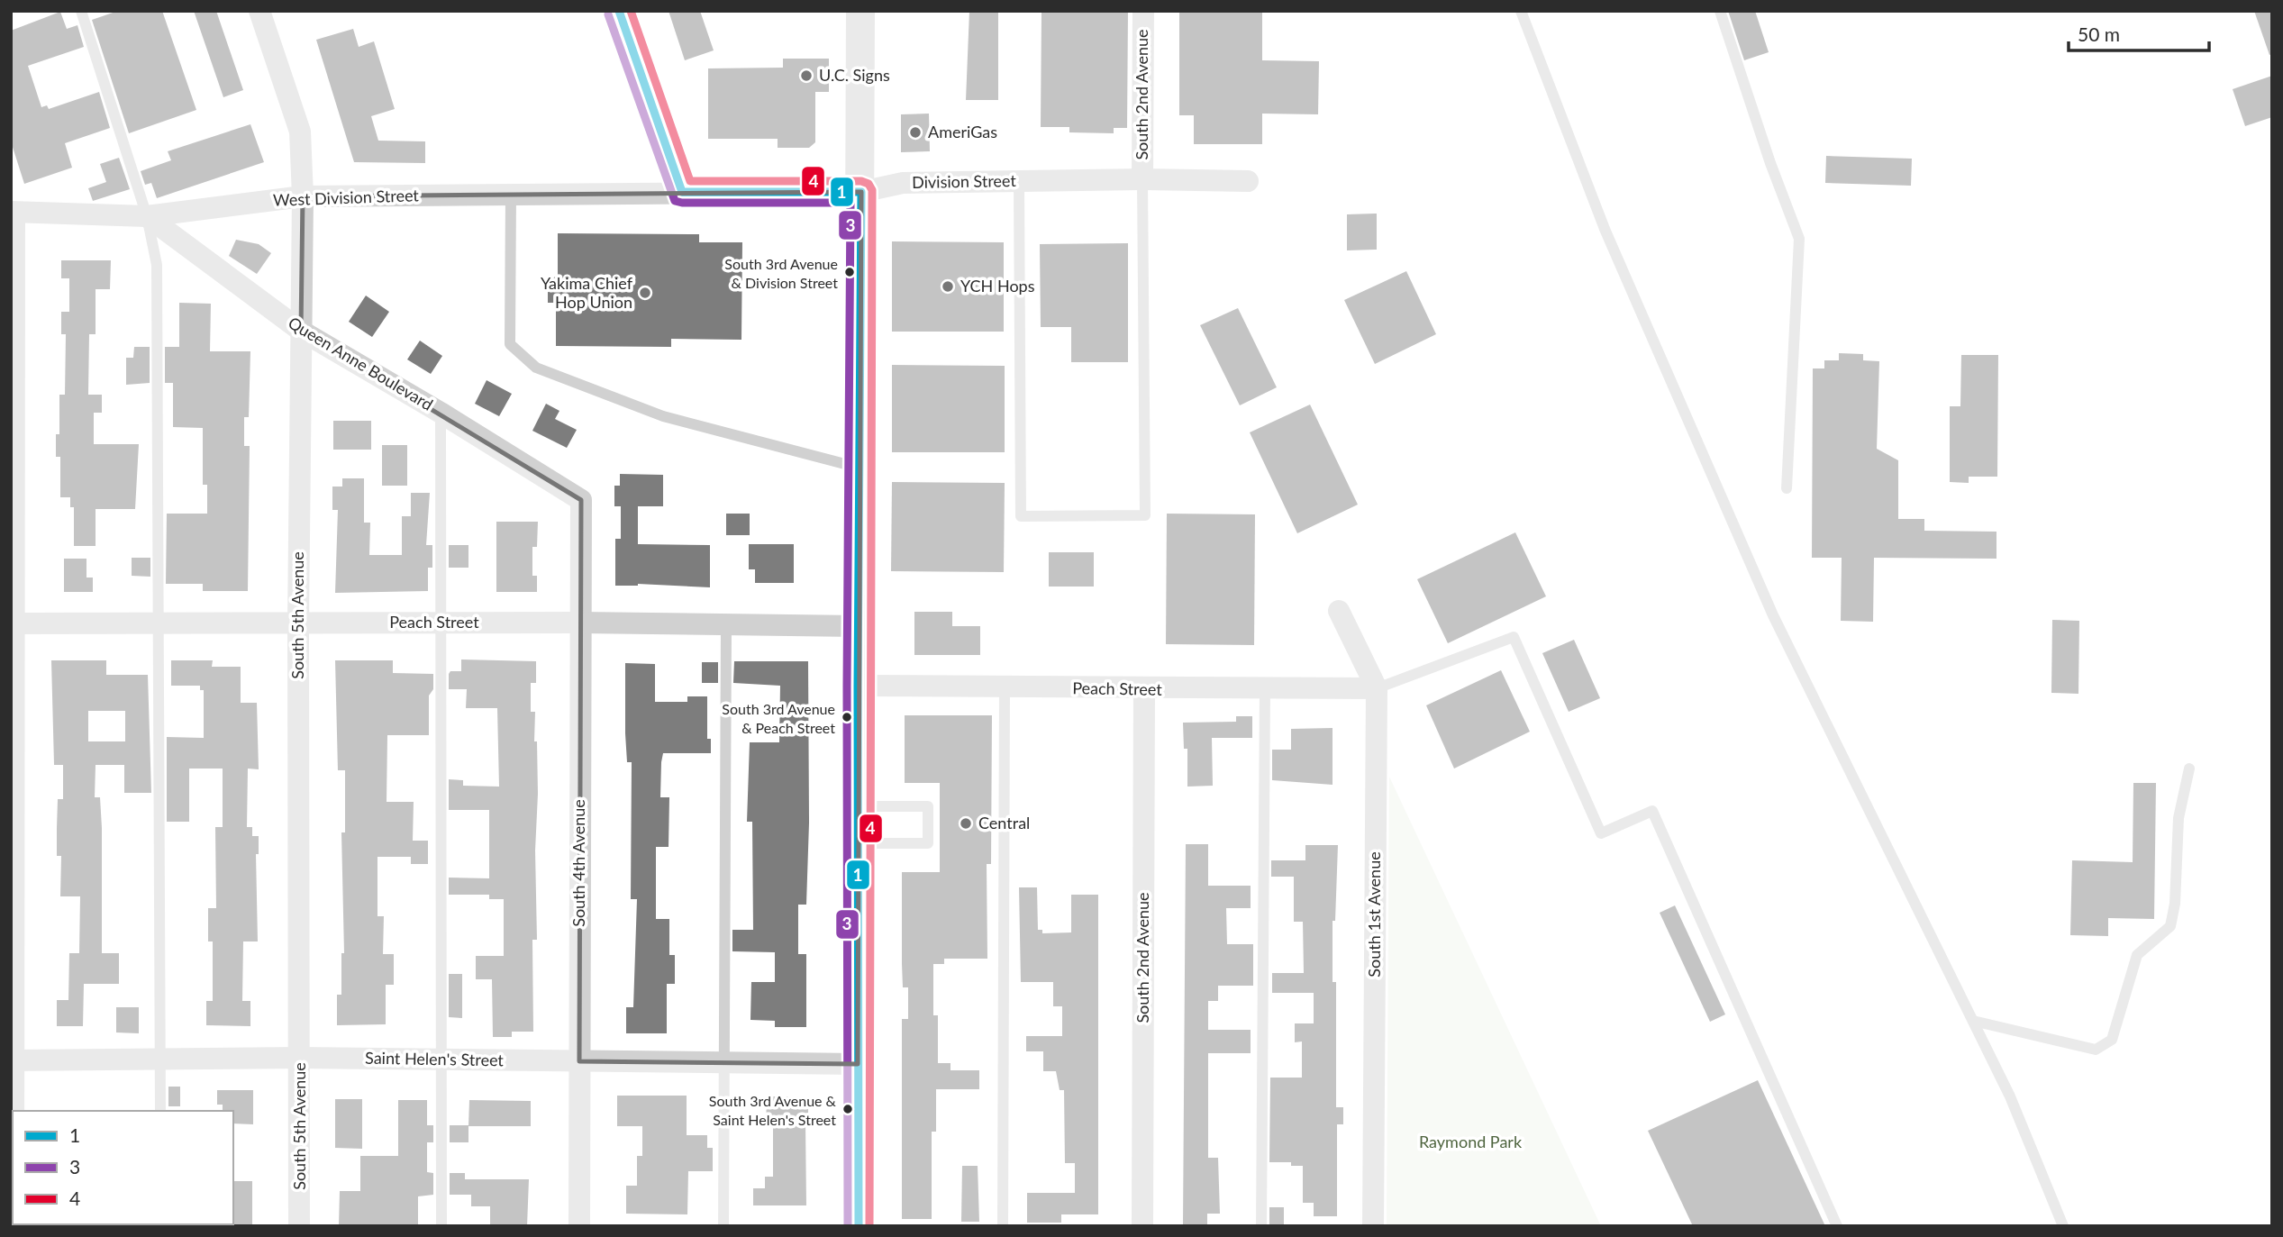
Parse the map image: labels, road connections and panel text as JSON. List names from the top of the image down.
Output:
{
  "streets": {
    "street": [
      "South 2nd Avenue",
      "Division Street",
      "West Division Street",
      "Queen Anne Boulevard",
      "South 5th Avenue",
      "Peach Street",
      "South 4th Avenue",
      "South 1st Avenue",
      "Saint Helen's Street"
    ]
  },
  "crossings": [
    ["South 2nd Avenue", "Division Street"],
    ["South 2nd Avenue", "Peach Street"],
    ["Division Street", "West Division Street"],
    ["West Division Street", "Queen Anne Boulevard"],
    ["West Division Street", "South 5th Avenue"],
    ["Queen Anne Boulevard", "South 5th Avenue"],
    ["Queen Anne Boulevard", "South 4th Avenue"],
    ["South 5th Avenue", "Peach Street"],
    ["South 5th Avenue", "Saint Helen's Street"],
    ["Peach Street", "South 4th Avenue"],
    ["Peach Street", "South 1st Avenue"],
    ["South 4th Avenue", "Saint Helen's Street"]
  ],
  "parks": ["Raymond Park"],
  "places": [
    "U.C. Signs",
    "AmeriGas",
    "South 3rd Avenue & Division Street",
    "YCH Hops",
    "Yakima Chief Hop Union",
    "South 3rd Avenue & Peach Street",
    "Central",
    "South 3rd Avenue & Saint Helen's Street"
  ],
  "lines": ["transit line 1", "transit line 4", "transit line 3"],
  "legend": ["1", "3", "4"],
  "scale_bar": "50 m"
}
